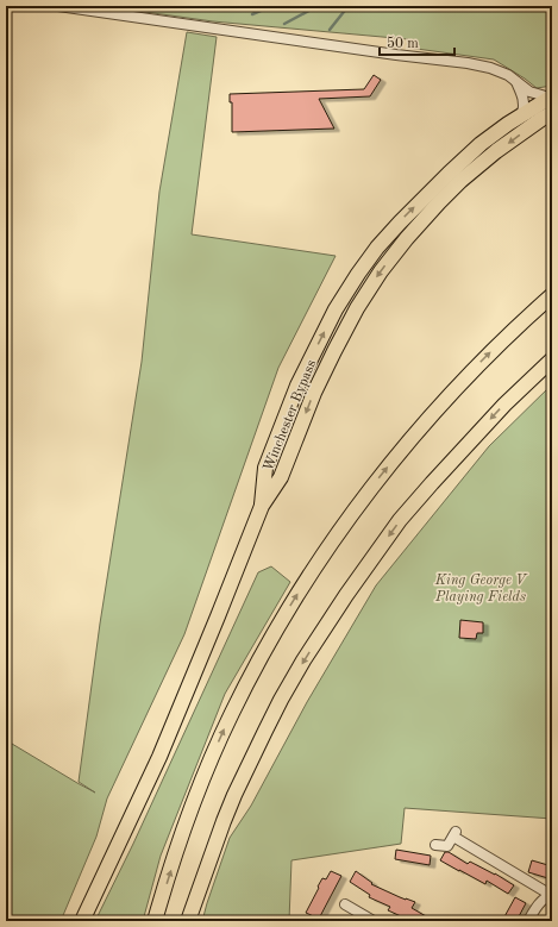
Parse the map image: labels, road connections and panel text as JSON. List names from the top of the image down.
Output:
{
  "streets": {
    "highway": ["Winchester Bypass"]
  },
  "parks": ["King George V Playing Fields"],
  "scale_bar": "50 m"
}
